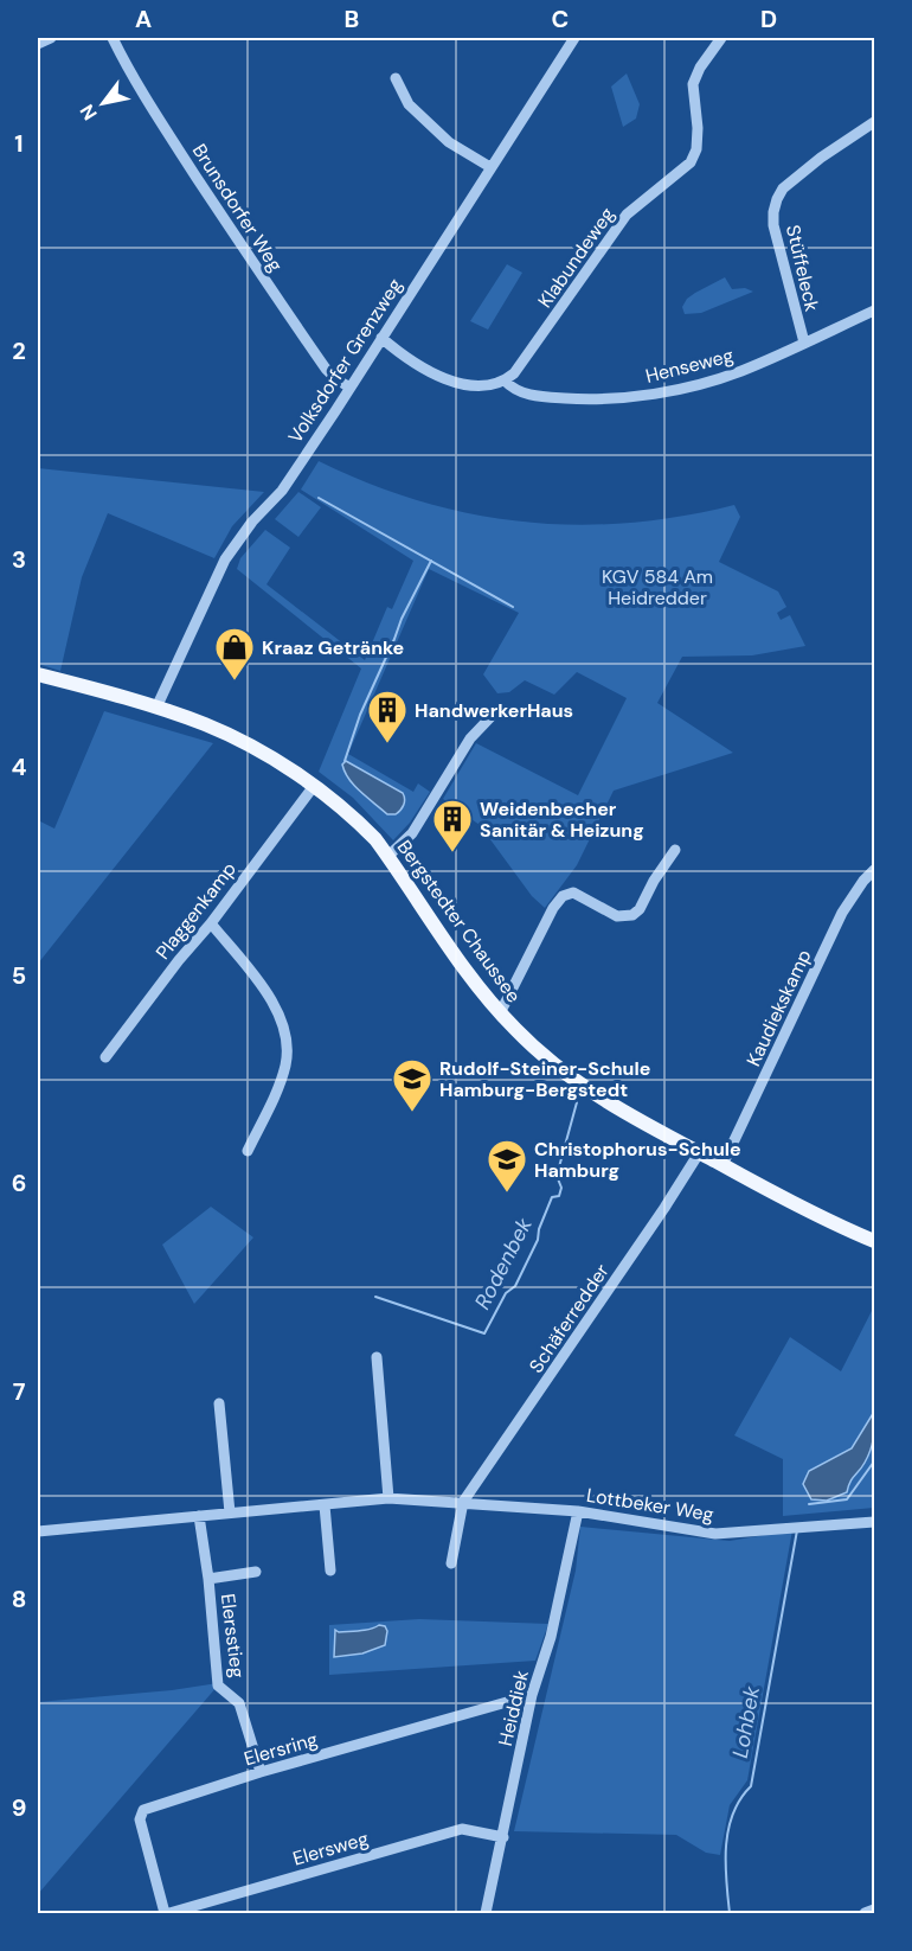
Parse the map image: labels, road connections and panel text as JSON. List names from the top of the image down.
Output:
{
  "streets": {
    "main road": ["Bergstedter Chaussee"],
    "street": [
      "Brunsdorfer Weg",
      "Klabundeweg",
      "Stüffeleck",
      "Volksdorfer Grenzweg",
      "Henseweg",
      "Plaggenkamp",
      "Kaudiekskamp",
      "Schäferredder",
      "Lottbeker Weg",
      "Elersstieg",
      "Heiddiek",
      "Elersring",
      "Elersweg"
    ]
  },
  "crossings": [
    ["Brunsdorfer Weg", "Volksdorfer Grenzweg"],
    ["Klabundeweg", "Henseweg"],
    ["Stüffeleck", "Henseweg"],
    ["Volksdorfer Grenzweg", "Bergstedter Chaussee"],
    ["Plaggenkamp", "Bergstedter Chaussee"],
    ["Bergstedter Chaussee", "Kaudiekskamp"],
    ["Bergstedter Chaussee", "Schäferredder"],
    ["Schäferredder", "Lottbeker Weg"],
    ["Lottbeker Weg", "Elersstieg"],
    ["Lottbeker Weg", "Heiddiek"],
    ["Elersstieg", "Elersring"],
    ["Heiddiek", "Elersring"],
    ["Heiddiek", "Elersweg"],
    ["Elersring", "Elersweg"]
  ],
  "water": ["Rodenbek", "Lohbek"],
  "parks": ["KGV 584 Am Heidredder"],
  "places": {
    "shop": ["Kraaz Getränke"],
    "building": ["HandwerkerHaus", "Weidenbecher Sanitär & Heizung"],
    "school or university": ["Rudolf-Steiner-Schule Hamburg-Bergstedt", "Christophorus-Schule Hamburg"]
  },
  "north": "bottom left",
  "grid": {
    "columns": [
      "A",
      "B",
      "C",
      "D"
    ],
    "rows": [
      "1",
      "2",
      "3",
      "4",
      "5",
      "6",
      "7",
      "8",
      "9"
    ]
  }
}
